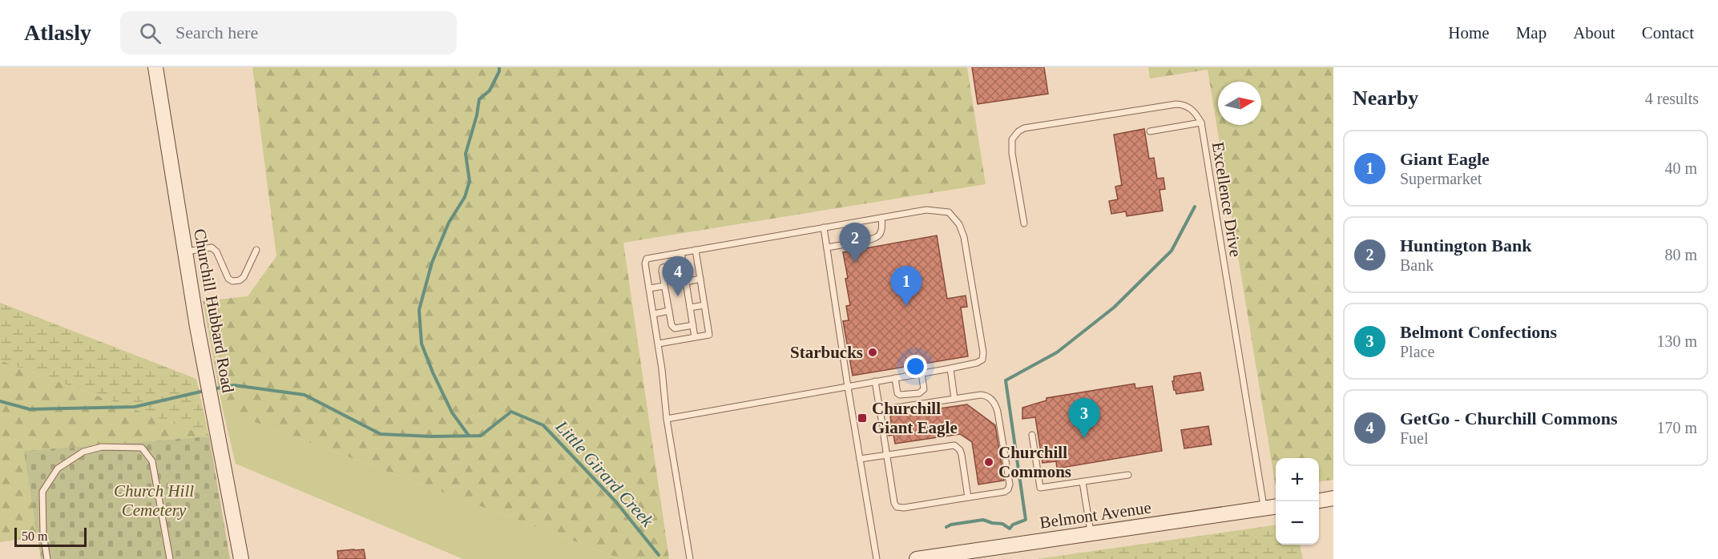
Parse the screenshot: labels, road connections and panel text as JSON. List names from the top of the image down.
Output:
{
  "streets": {
    "main road": ["Churchill Hubbard Road", "Belmont Avenue"],
    "lane": ["Excellence Drive"]
  },
  "crossings": [
    ["Excellence Drive", "Belmont Avenue"]
  ],
  "water": ["Little Girard Creek"],
  "parks": ["Church Hill Cemetery"],
  "places": {
    "other": ["Starbucks", "Churchill Commons"],
    "transit": ["Churchill Giant Eagle"]
  },
  "scale_bar": "50 m",
  "north": "right",
  "page": {
    "header": "Atlasly",
    "search": "Search here",
    "nav": [
      "Home",
      "Map",
      "About",
      "Contact"
    ],
    "heading": ["Nearby", "4 results"],
    "list": [
      {
        "mark": "1",
        "name": "Giant Eagle",
        "note": "Supermarket",
        "value": "40 m"
      },
      {
        "mark": "2",
        "name": "Huntington Bank",
        "note": "Bank",
        "value": "80 m"
      },
      {
        "mark": "3",
        "name": "Belmont Confections",
        "note": "Place",
        "value": "130 m"
      },
      {
        "mark": "4",
        "name": "GetGo - Churchill Commons",
        "note": "Fuel",
        "value": "170 m"
      }
    ],
    "pins": [
      "2",
      "4",
      "1",
      "3"
    ],
    "map_buttons": ["+", "−"],
    "scale": "50 m"
  }
}
